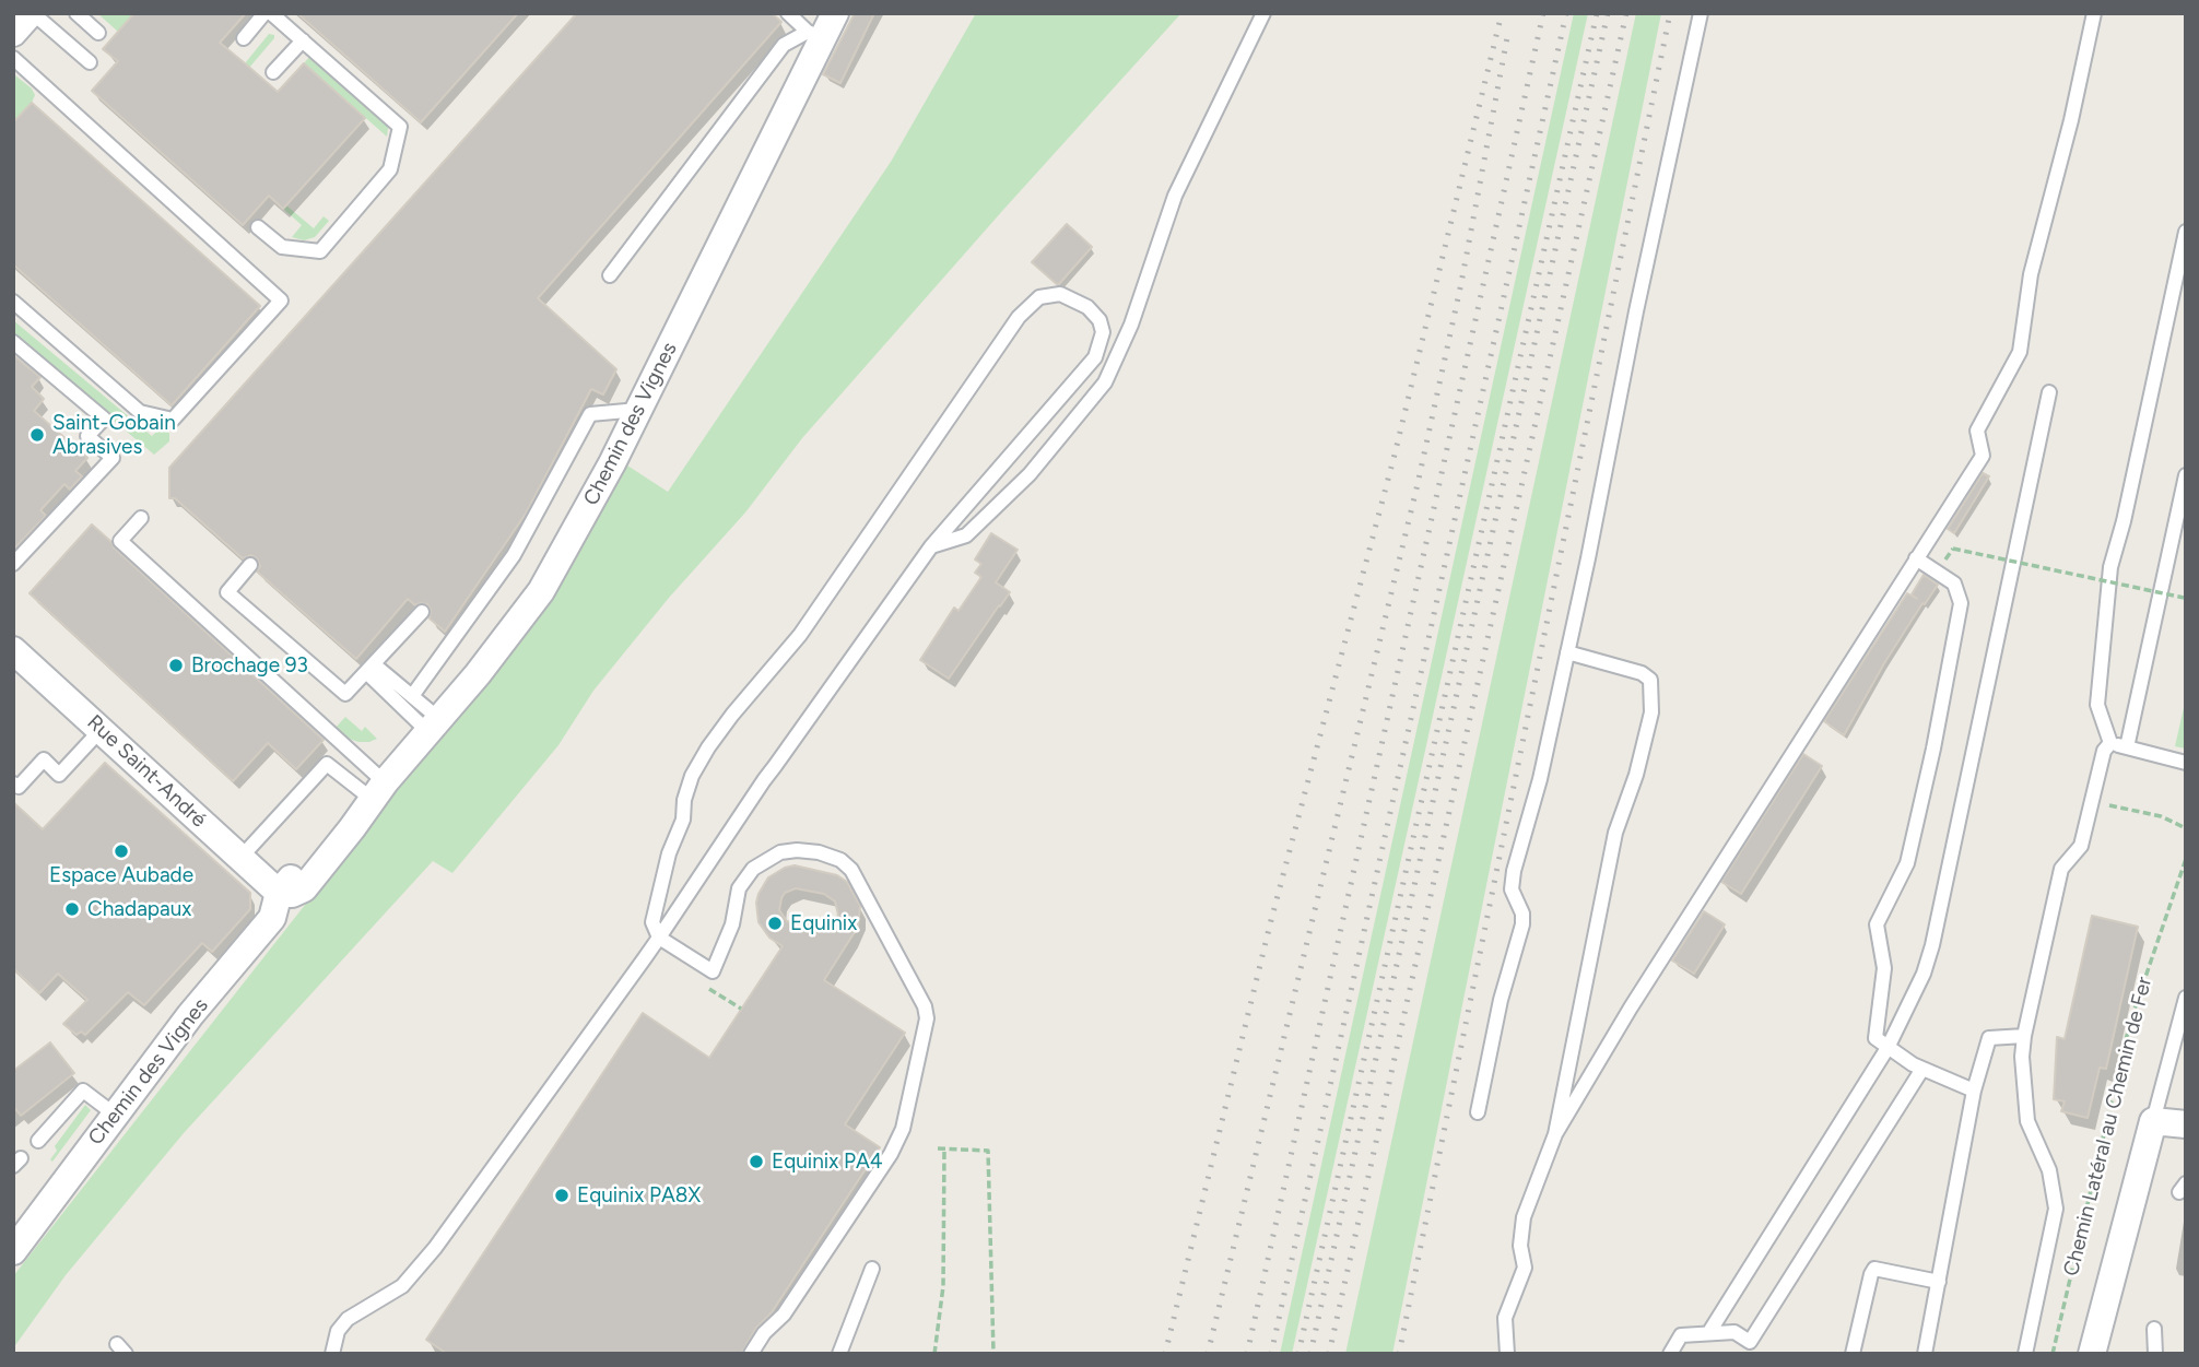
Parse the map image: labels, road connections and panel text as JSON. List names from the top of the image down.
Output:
{
  "streets": {
    "street": ["Chemin des Vignes", "Rue Saint-André", "Chemin Latéral au Chemin de Fer"]
  },
  "crossings": [
    ["Chemin des Vignes", "Rue Saint-André"]
  ],
  "places": [
    "Saint-Gobain Abrasives",
    "Brochage 93",
    "Espace Aubade",
    "Chadapaux",
    "Equinix",
    "Equinix PA4",
    "Equinix PA8X"
  ]
}
